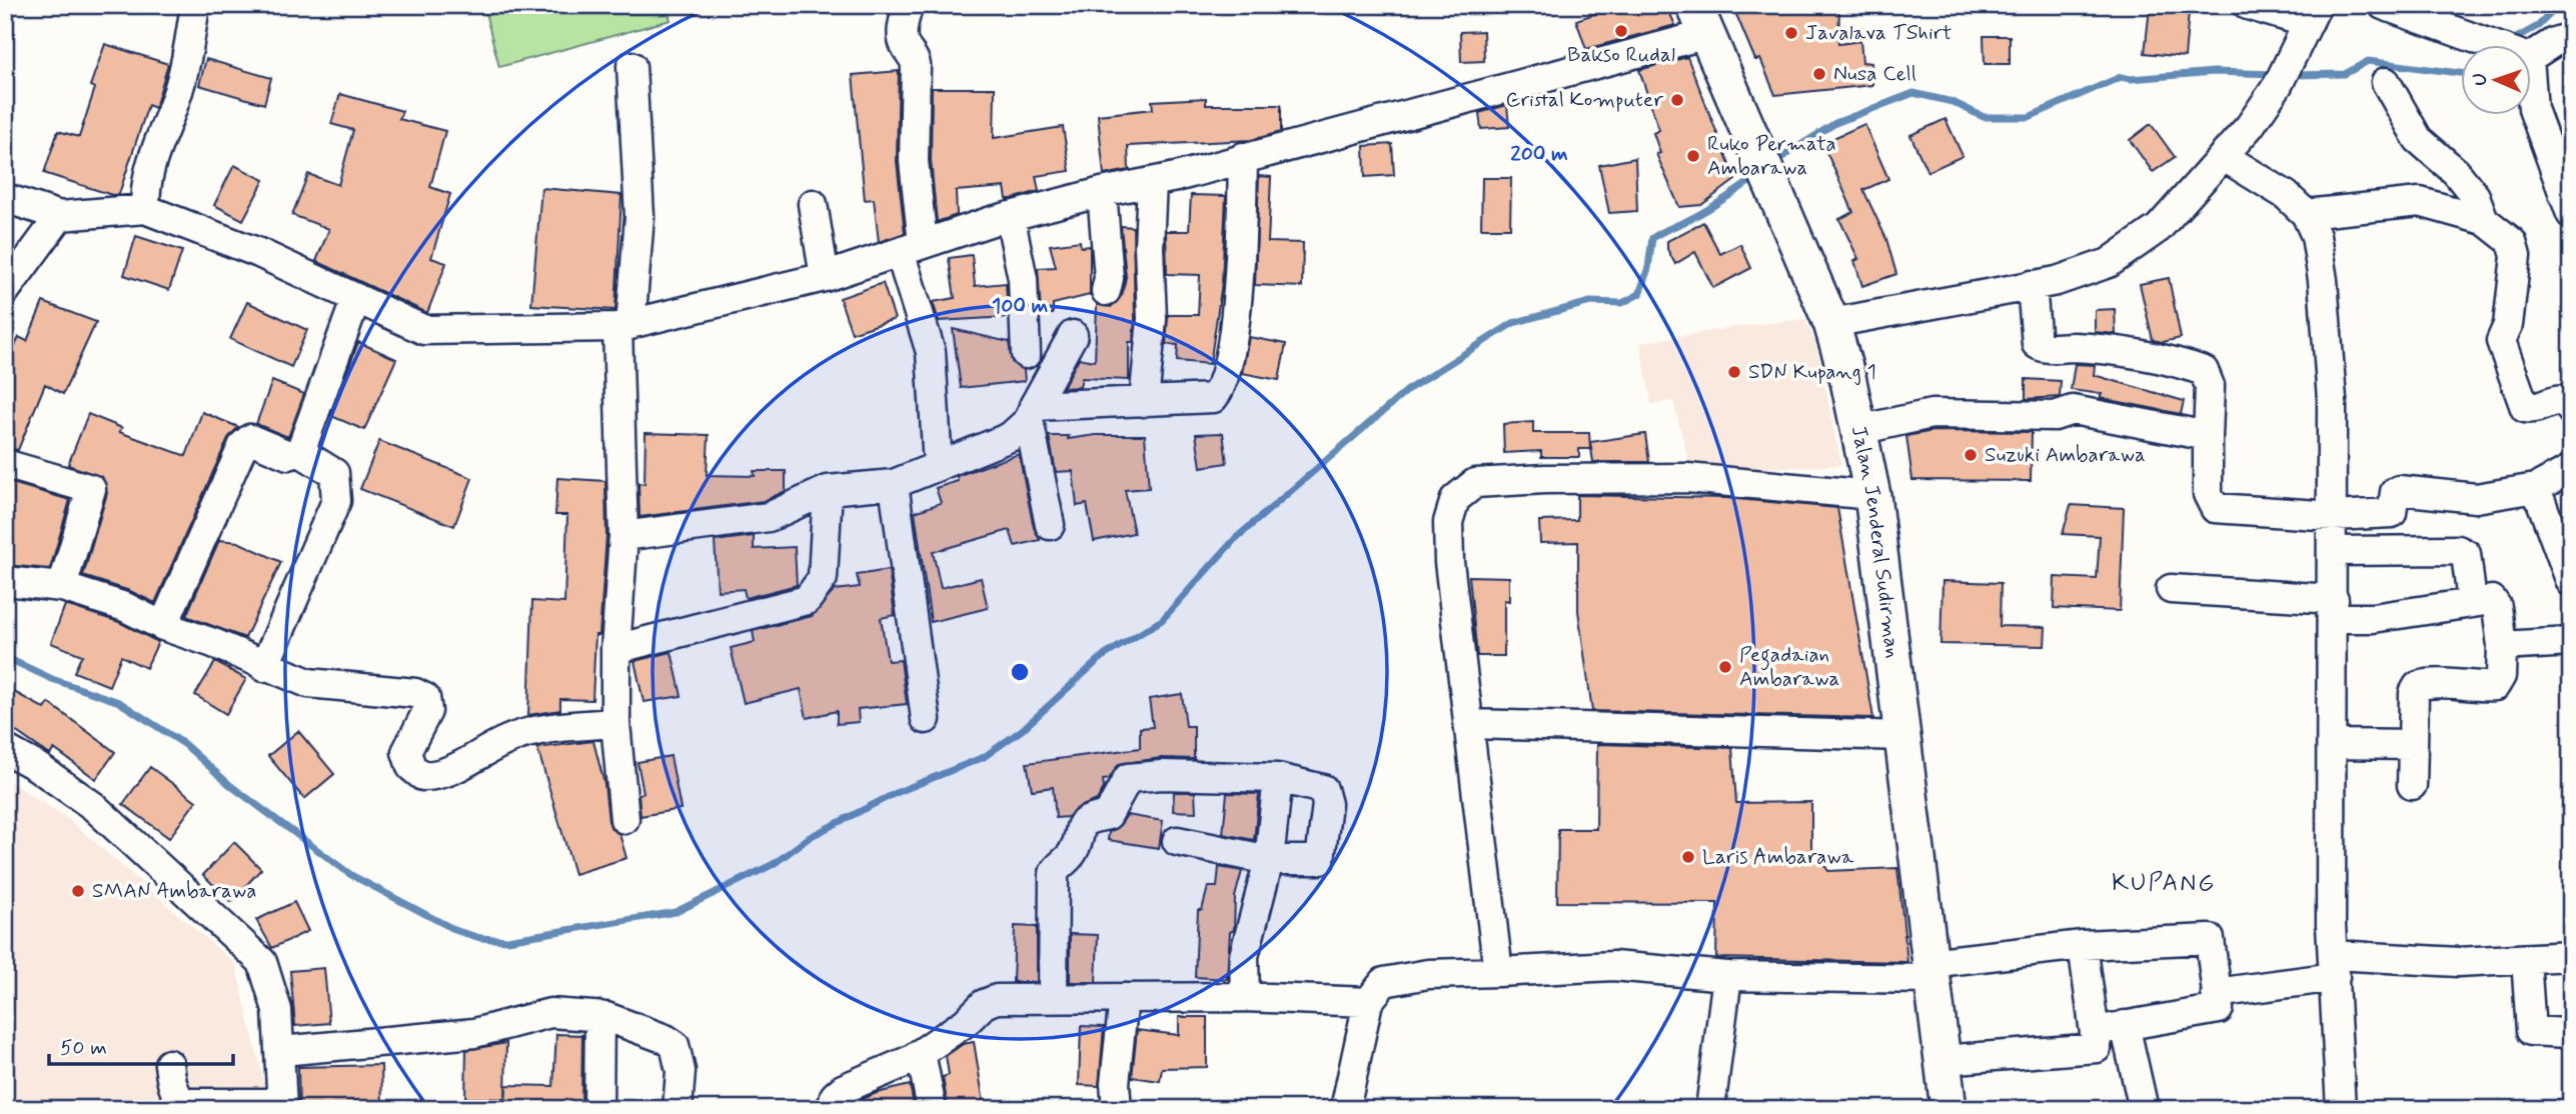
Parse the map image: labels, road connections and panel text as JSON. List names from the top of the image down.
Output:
{
  "streets": {
    "main road": ["Jalan Jenderal Sudirman"]
  },
  "districts": ["KUPANG"],
  "places": [
    "Bakso Rudal",
    "Javalava TShirt",
    "Nusa Cell",
    "Cristal Komputer",
    "Ruko Permata Ambarawa",
    "SDN Kupang 1",
    "Suzuki Ambarawa",
    "Pegadaian Ambarawa",
    "Laris Ambarawa",
    "SMAN Ambarawa"
  ],
  "scale_bar": "50 m",
  "north": "left",
  "rings": ["200 m", "100 m"]
}
